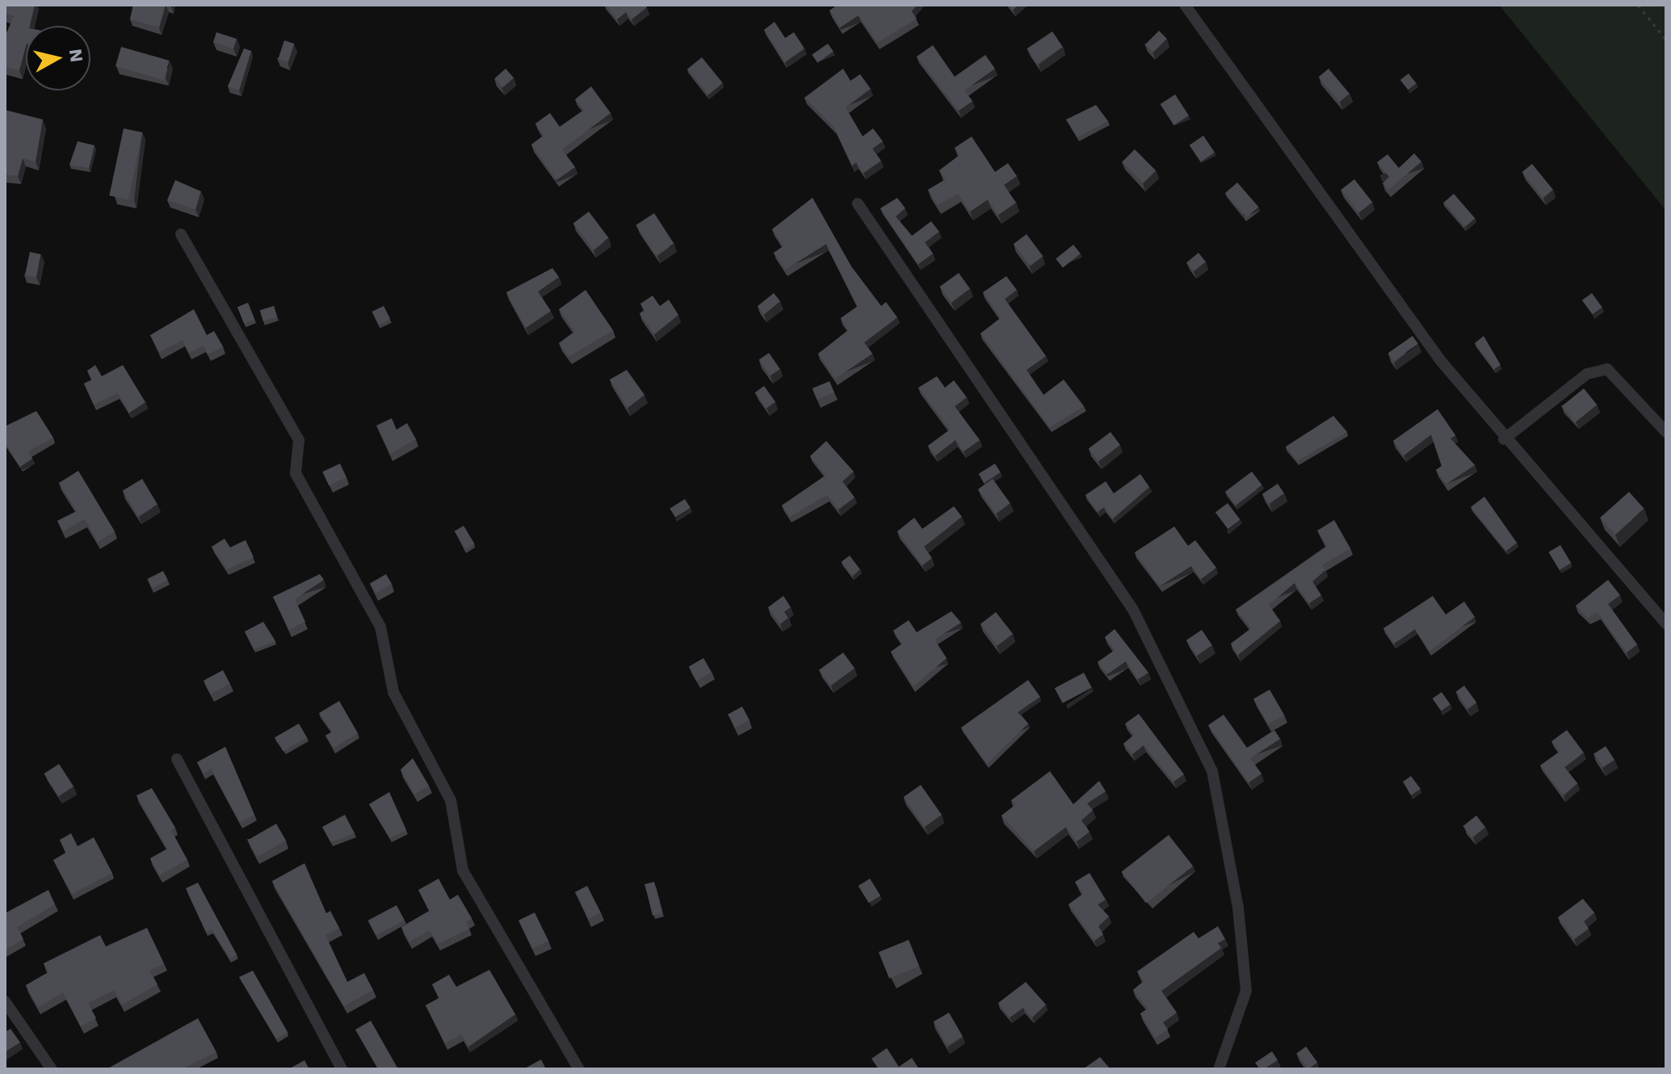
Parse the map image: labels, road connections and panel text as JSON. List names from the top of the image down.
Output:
{
  "north": "right"
}
